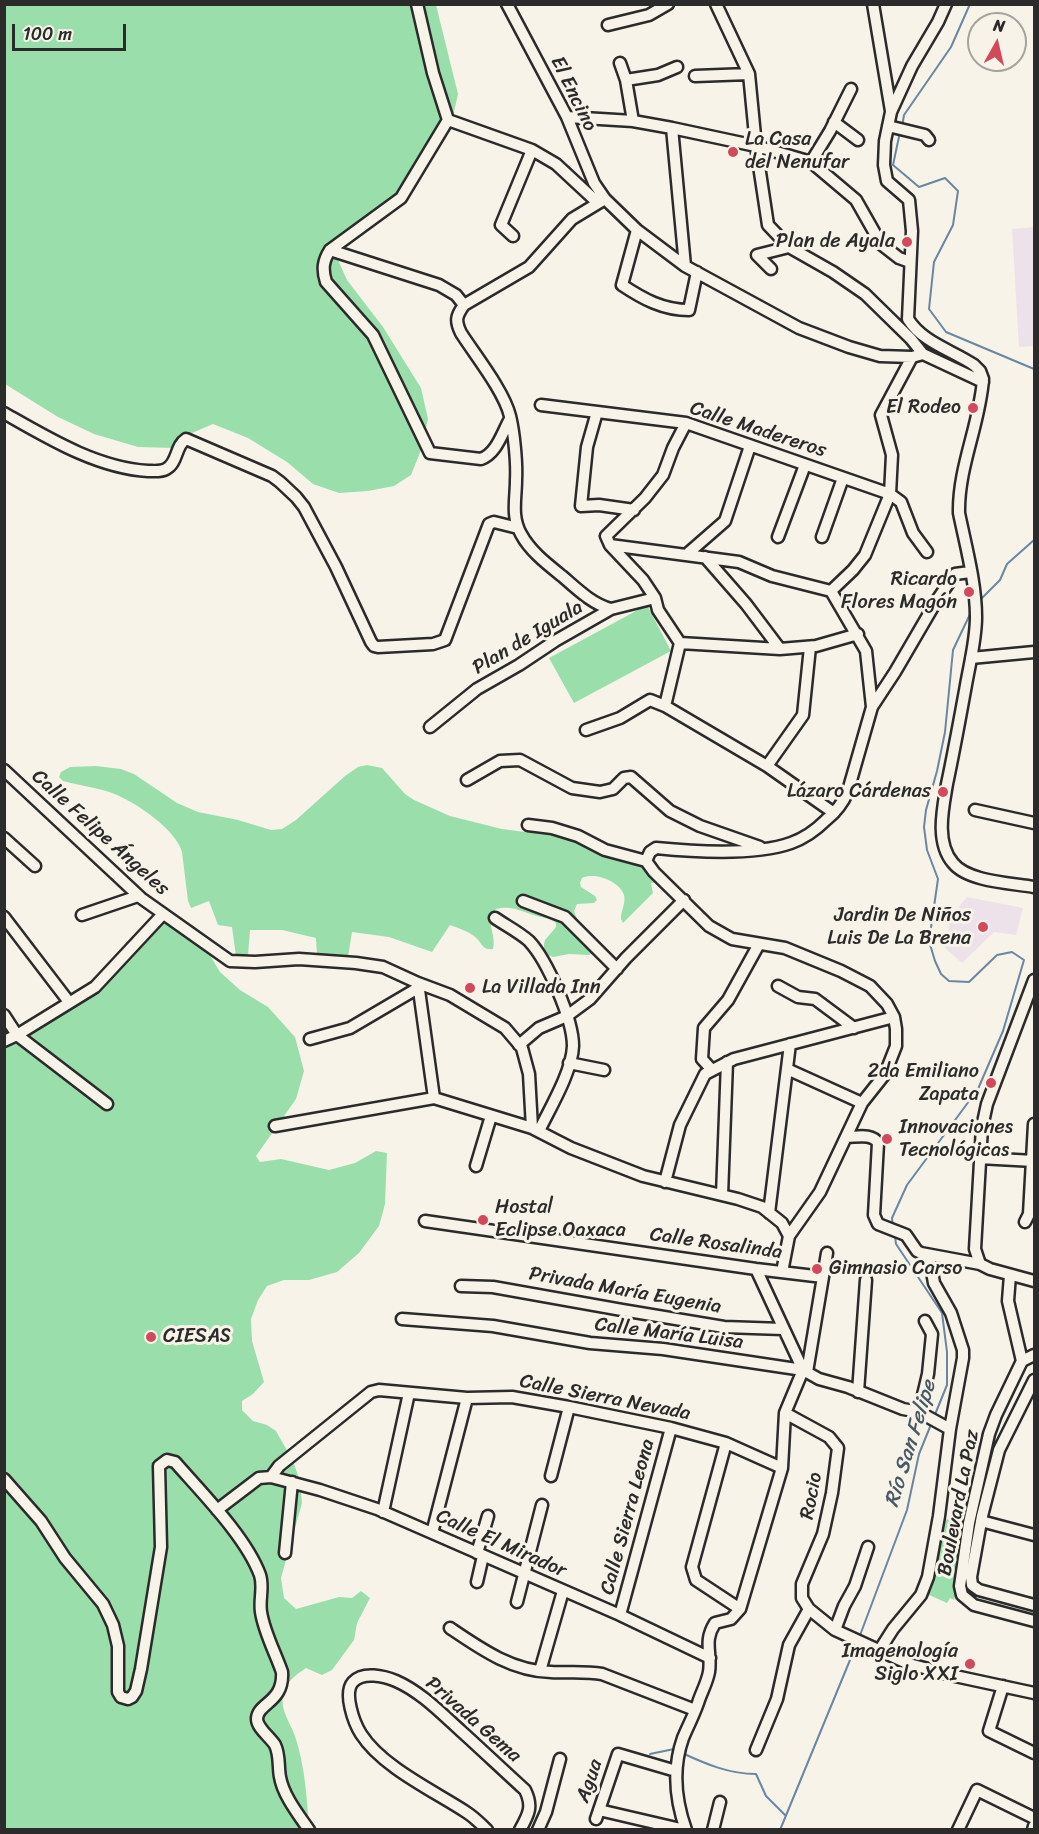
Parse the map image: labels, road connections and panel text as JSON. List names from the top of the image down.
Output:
{
  "streets": {
    "street": [
      "El Encino",
      "Calle Madereros",
      "Plan de Iguala",
      "Calle Felipe Ángeles",
      "Calle Rosalinda",
      "Privada María Eugenia",
      "Calle María Luisa",
      "Calle Sierra Nevada",
      "Rocio",
      "Boulevard La Paz",
      "Calle Sierra Leona",
      "Calle El Mirador",
      "Privada Gema",
      "Agua"
    ]
  },
  "crossings": [
    ["Calle Sierra Nevada", "Calle Sierra Leona"],
    ["Calle Sierra Nevada", "Calle El Mirador"],
    ["Calle Sierra Leona", "Calle El Mirador"]
  ],
  "water": ["Río San Felipe"],
  "places": [
    "La Casa del Nenufar",
    "Plan de Ayala",
    "El Rodeo",
    "Ricardo Flores Magón",
    "Lázaro Cárdenas",
    "Jardin De Niños Luis De La Brena",
    "La Villada Inn",
    "2da Emiliano Zapata",
    "Innovaciones Tecnológicas",
    "Hostal Eclipse Oaxaca",
    "Gimnasio Carso",
    "CIESAS",
    "Imagenología Siglo XXI"
  ],
  "scale_bar": "100 m",
  "north": "top"
}
